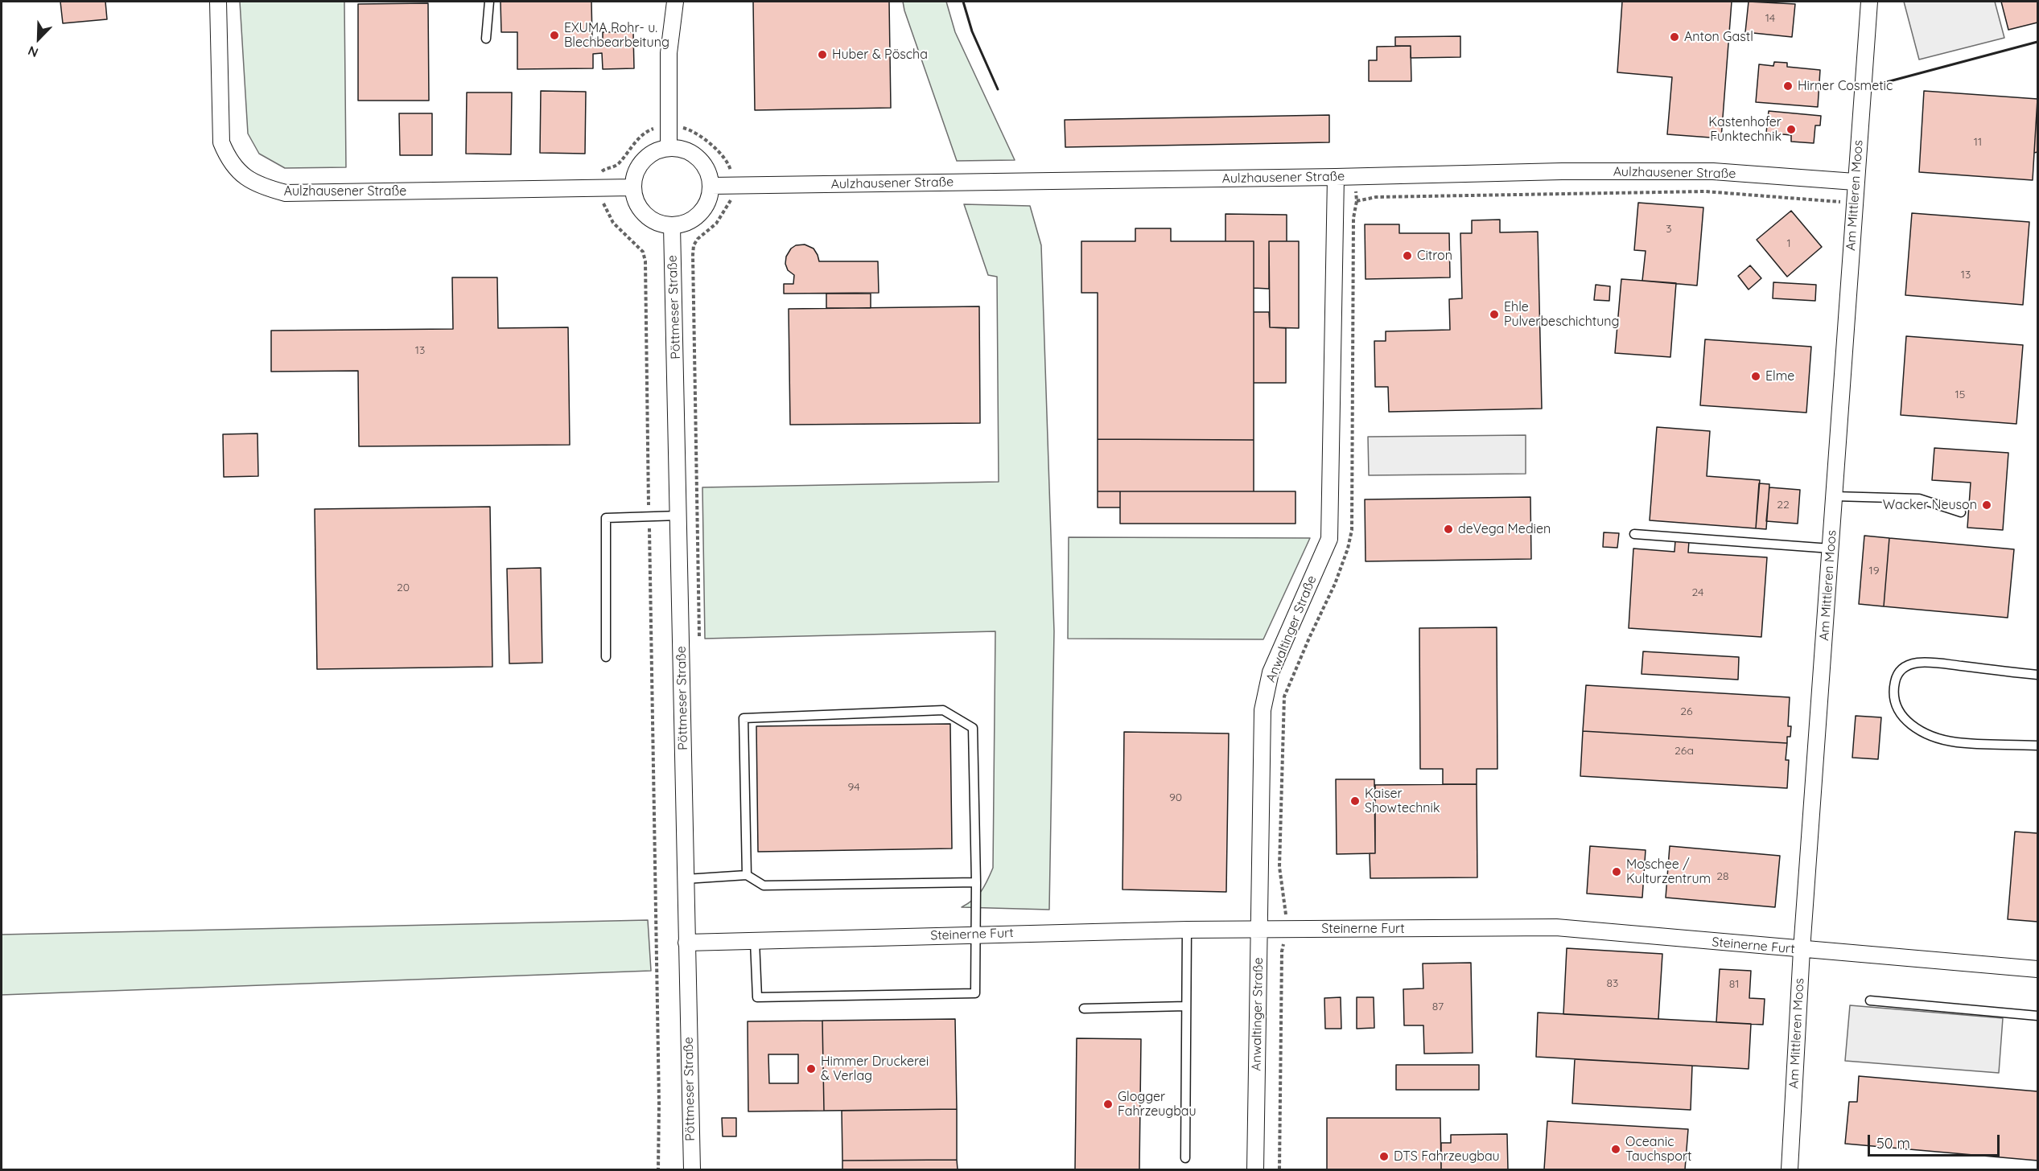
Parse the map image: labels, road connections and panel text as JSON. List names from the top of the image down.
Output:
{
  "streets": {
    "street": [
      "Aulzhausener Straße",
      "Am Mittleren Moos",
      "Pöttmeser Straße",
      "Anwaltinger Straße",
      "Steinerne Furt"
    ]
  },
  "crossings": [
    ["Aulzhausener Straße", "Am Mittleren Moos"],
    ["Aulzhausener Straße", "Pöttmeser Straße"],
    ["Aulzhausener Straße", "Anwaltinger Straße"],
    ["Am Mittleren Moos", "Steinerne Furt"],
    ["Pöttmeser Straße", "Steinerne Furt"],
    ["Anwaltinger Straße", "Steinerne Furt"]
  ],
  "places": [
    "EXUMA Rohr- u. Blechbearbeitung",
    "Anton Gastl",
    "Huber & Pöscha",
    "Hirner Cosmetic",
    "Kastenhofer Funktechnik",
    "Citron",
    "Ehle Pulverbeschichtung",
    "Elme",
    "Wacker Neuson",
    "deVega Medien",
    "Kaiser Showtechnik",
    "Moschee / Kulturzentrum",
    "Himmer Druckerei & Verlag",
    "Glogger Fahrzeugbau",
    "Oceanic Tauchsport",
    "DTS Fahrzeugbau"
  ],
  "house_numbers": [
    "14",
    "11",
    "3",
    "1",
    "13",
    "13",
    "15",
    "22",
    "19",
    "20",
    "24",
    "26",
    "26a",
    "94",
    "90",
    "28",
    "83",
    "81",
    "87"
  ],
  "scale_bar": "50 m",
  "north": "bottom left"
}
